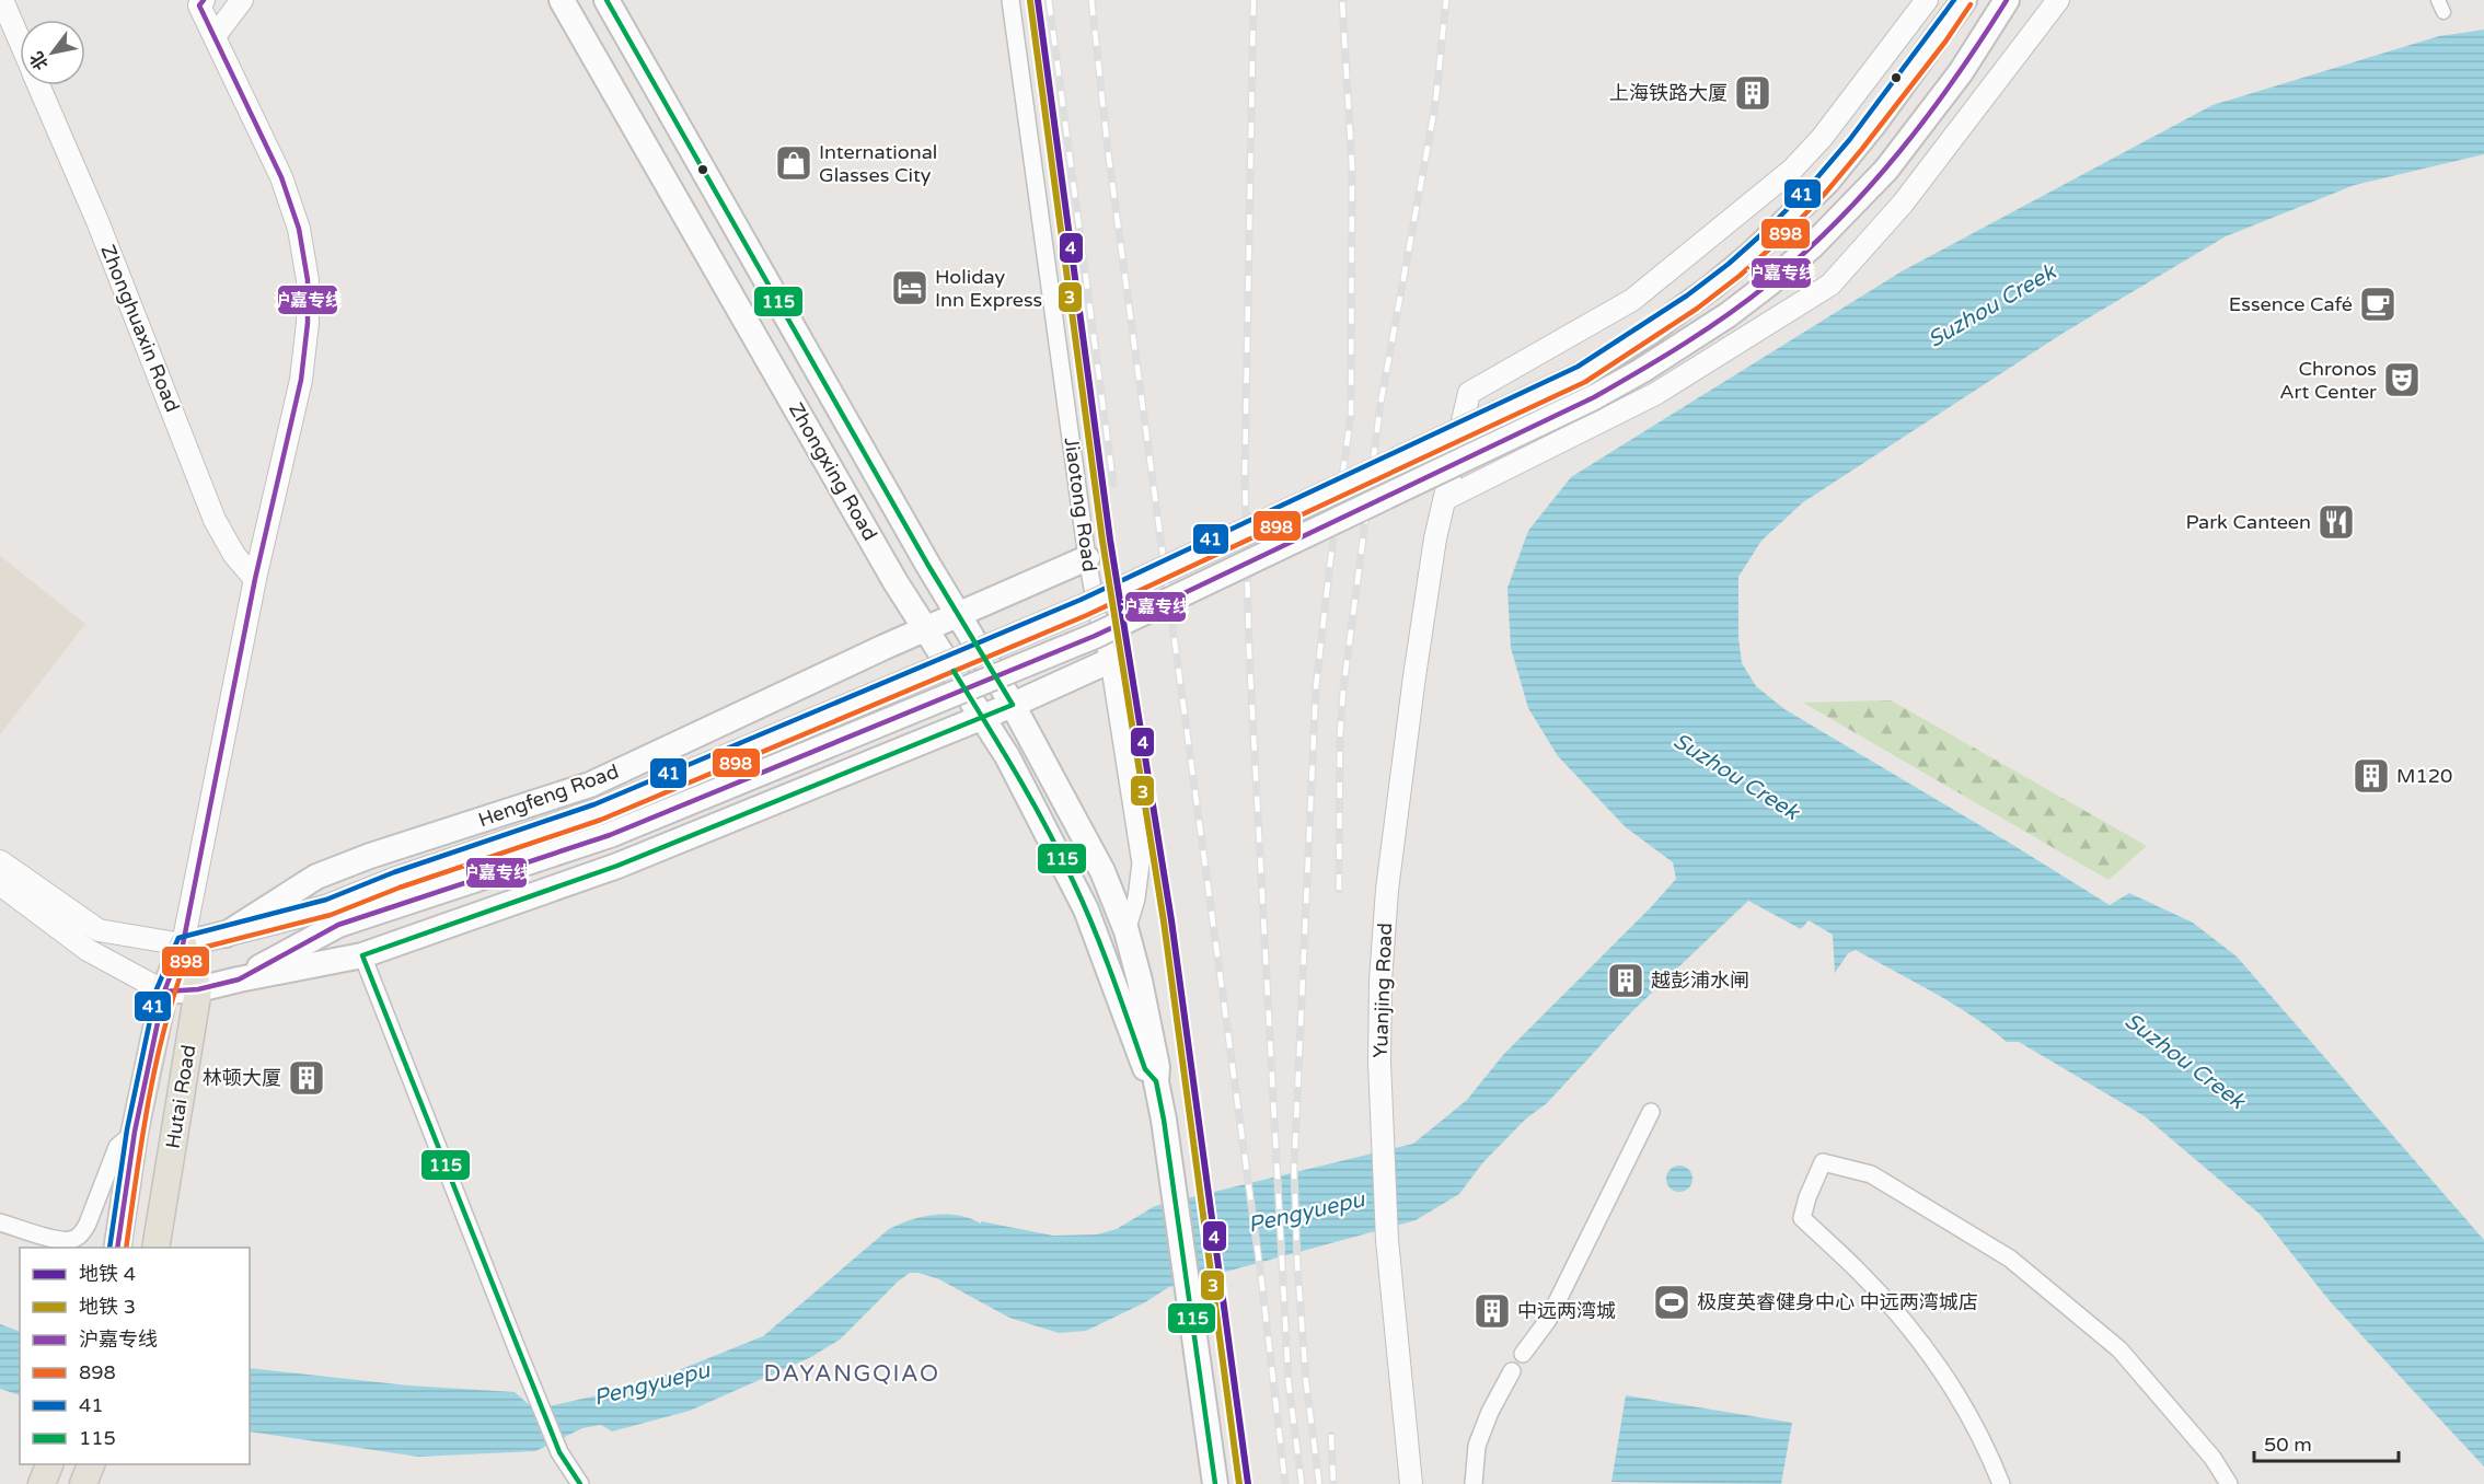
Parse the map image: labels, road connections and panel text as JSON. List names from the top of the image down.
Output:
{
  "streets": {
    "main road": ["Zhongxing Road", "Hengfeng Road", "Hutai Road"],
    "street": ["Zhonghuaxin Road", "Jiaotong Road", "Yuanjing Road"]
  },
  "crossings": [
    ["Zhonghuaxin Road", "Hutai Road"],
    ["Zhongxing Road", "Jiaotong Road"],
    ["Zhongxing Road", "Hengfeng Road"],
    ["Jiaotong Road", "Hengfeng Road"],
    ["Hengfeng Road", "Hutai Road"]
  ],
  "districts": ["DAYANGQIAO"],
  "water": ["Suzhou Creek", "Pengyuepu"],
  "places": {
    "building": [
      "上海铁路大厦",
      "M120",
      "越彭浦水闸",
      "林顿大厦",
      "中远两湾城"
    ],
    "shop": ["International Glasses City"],
    "hotel": ["Holiday Inn Express"],
    "cafe": ["Essence Café"],
    "theatre": ["Chronos Art Center"],
    "restaurant": ["Park Canteen"],
    "sports": ["极度英睿健身中心 中远两湾城店"]
  },
  "lines": [
    "metro line 4",
    "transit line 沪嘉专线",
    "transit line 41",
    "transit line 115",
    "metro line 3",
    "transit line 898"
  ],
  "legend": [
    "地铁 4",
    "地铁 3",
    "沪嘉专线",
    "898",
    "41",
    "115"
  ],
  "scale_bar": "50 m",
  "north": "bottom left"
}
